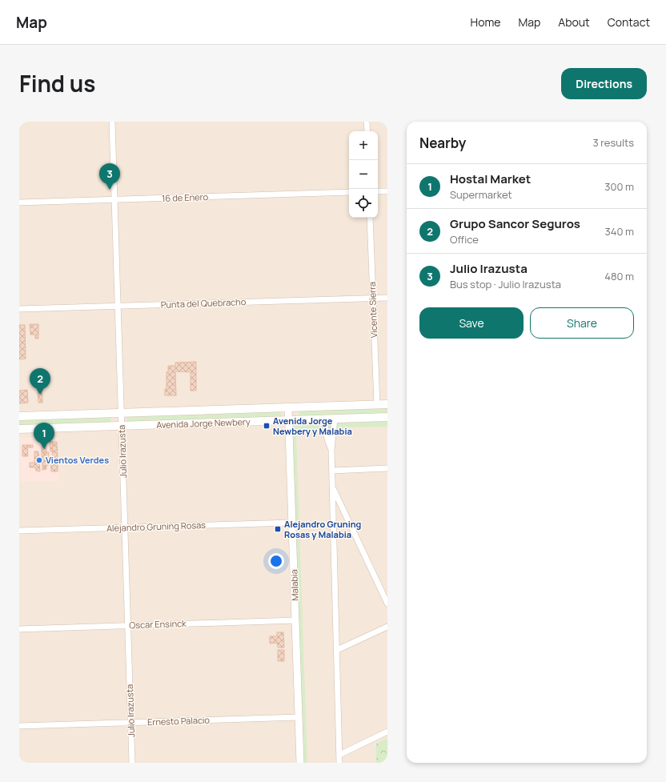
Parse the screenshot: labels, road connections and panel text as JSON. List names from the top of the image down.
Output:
{
  "streets": {
    "main road": ["Avenida Jorge Newbery"],
    "street": [
      "16 de Enero",
      "Punta del Quebracho",
      "Vicente Sierra",
      "Julio Irazusta",
      "Alejandro Gruning Rosas",
      "Malabia",
      "Oscar Ensinck",
      "Ernesto Palacio"
    ]
  },
  "crossings": [
    ["16 de Enero", "Julio Irazusta"],
    ["Punta del Quebracho", "Vicente Sierra"],
    ["Punta del Quebracho", "Julio Irazusta"],
    ["Vicente Sierra", "Avenida Jorge Newbery"],
    ["Avenida Jorge Newbery", "Julio Irazusta"],
    ["Avenida Jorge Newbery", "Malabia"],
    ["Julio Irazusta", "Alejandro Gruning Rosas"],
    ["Julio Irazusta", "Oscar Ensinck"],
    ["Julio Irazusta", "Ernesto Palacio"],
    ["Alejandro Gruning Rosas", "Malabia"],
    ["Malabia", "Oscar Ensinck"],
    ["Malabia", "Ernesto Palacio"]
  ],
  "places": {
    "transit": ["Avenida Jorge Newbery y Malabia", "Alejandro Gruning Rosas y Malabia"],
    "other": ["Vientos Verdes"]
  },
  "page": {
    "header": "Map",
    "nav": [
      "Home",
      "Map",
      "About",
      "Contact"
    ],
    "title": "Find us",
    "buttons": [
      "Directions",
      ["Save", "Share"]
    ],
    "heading": ["Nearby", "3 results"],
    "map_buttons": ["+", "−"],
    "pins": ["3", "2", "1"],
    "list": [
      {
        "mark": "1",
        "name": "Hostal Market",
        "note": "Supermarket",
        "value": "300 m"
      },
      {
        "mark": "2",
        "name": "Grupo Sancor Seguros",
        "note": "Office",
        "value": "340 m"
      },
      {
        "mark": "3",
        "name": "Julio Irazusta",
        "note": "Bus stop · Julio Irazusta",
        "value": "480 m"
      }
    ]
  }
}
